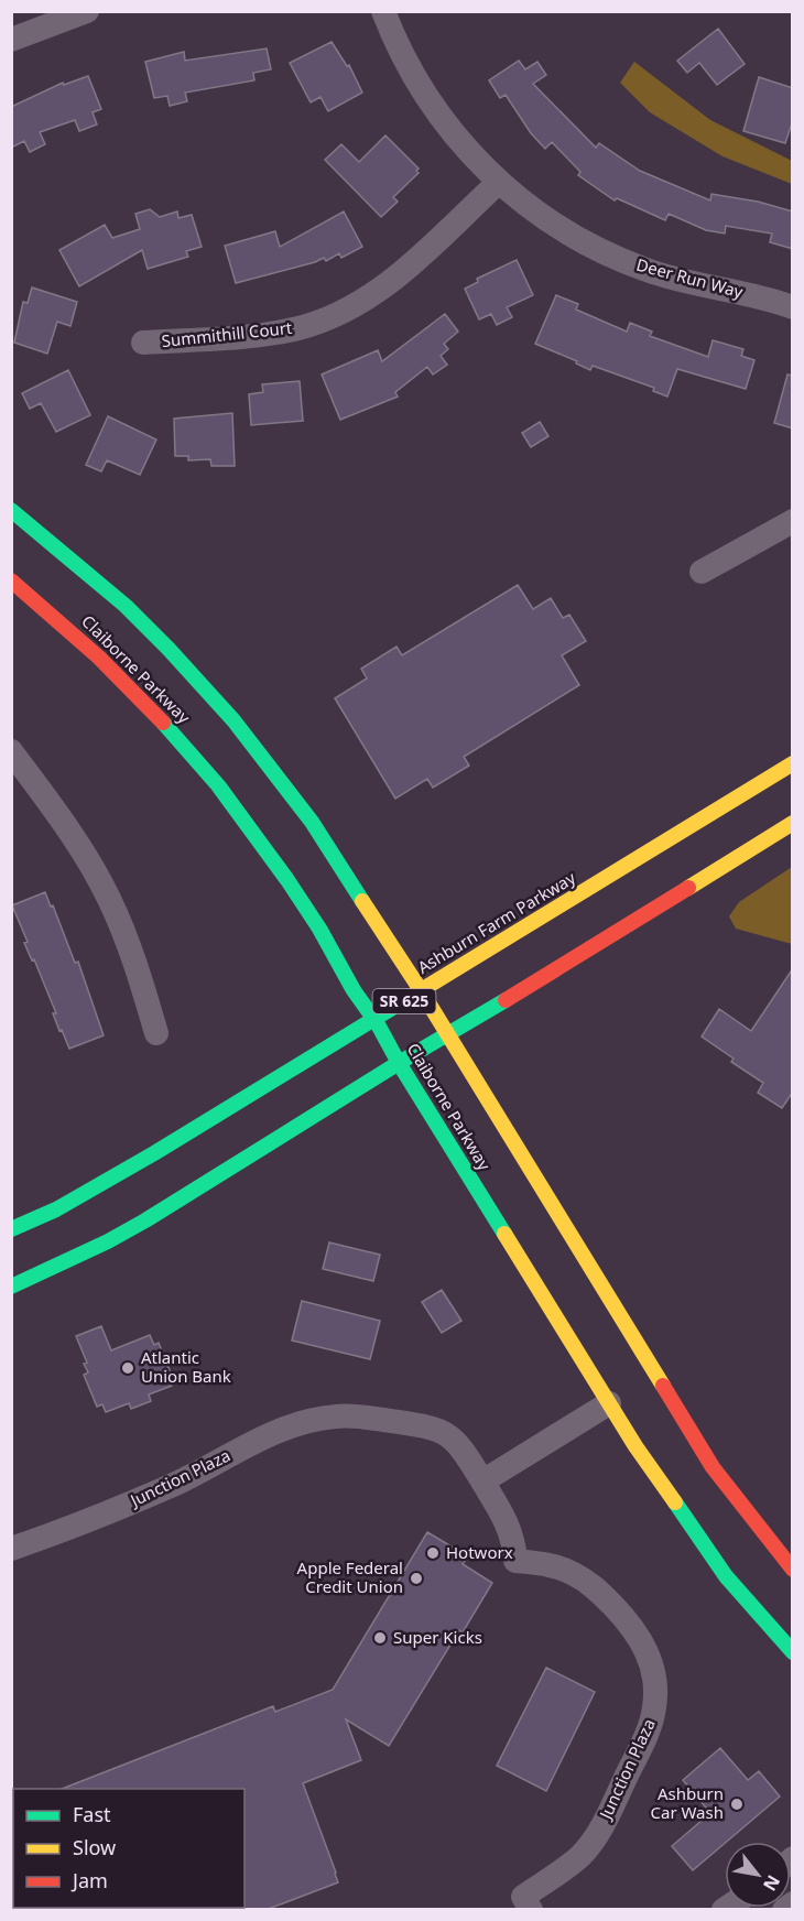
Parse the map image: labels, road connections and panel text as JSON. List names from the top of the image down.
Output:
{
  "streets": {
    "main road": ["Claiborne Parkway", "Ashburn Farm Parkway", "SR 625"],
    "street": ["Deer Run Way", "Summithill Court", "Junction Plaza"]
  },
  "crossings": [
    ["Deer Run Way", "Summithill Court"],
    ["Claiborne Parkway", "Ashburn Farm Parkway"],
    ["Claiborne Parkway", "SR 625"]
  ],
  "places": [
    "Atlantic Union Bank",
    "Hotworx",
    "Apple Federal Credit Union",
    "Super Kicks",
    "Ashburn Car Wash"
  ],
  "legend": ["Fast", "Slow", "Jam"],
  "north": "bottom right"
}
